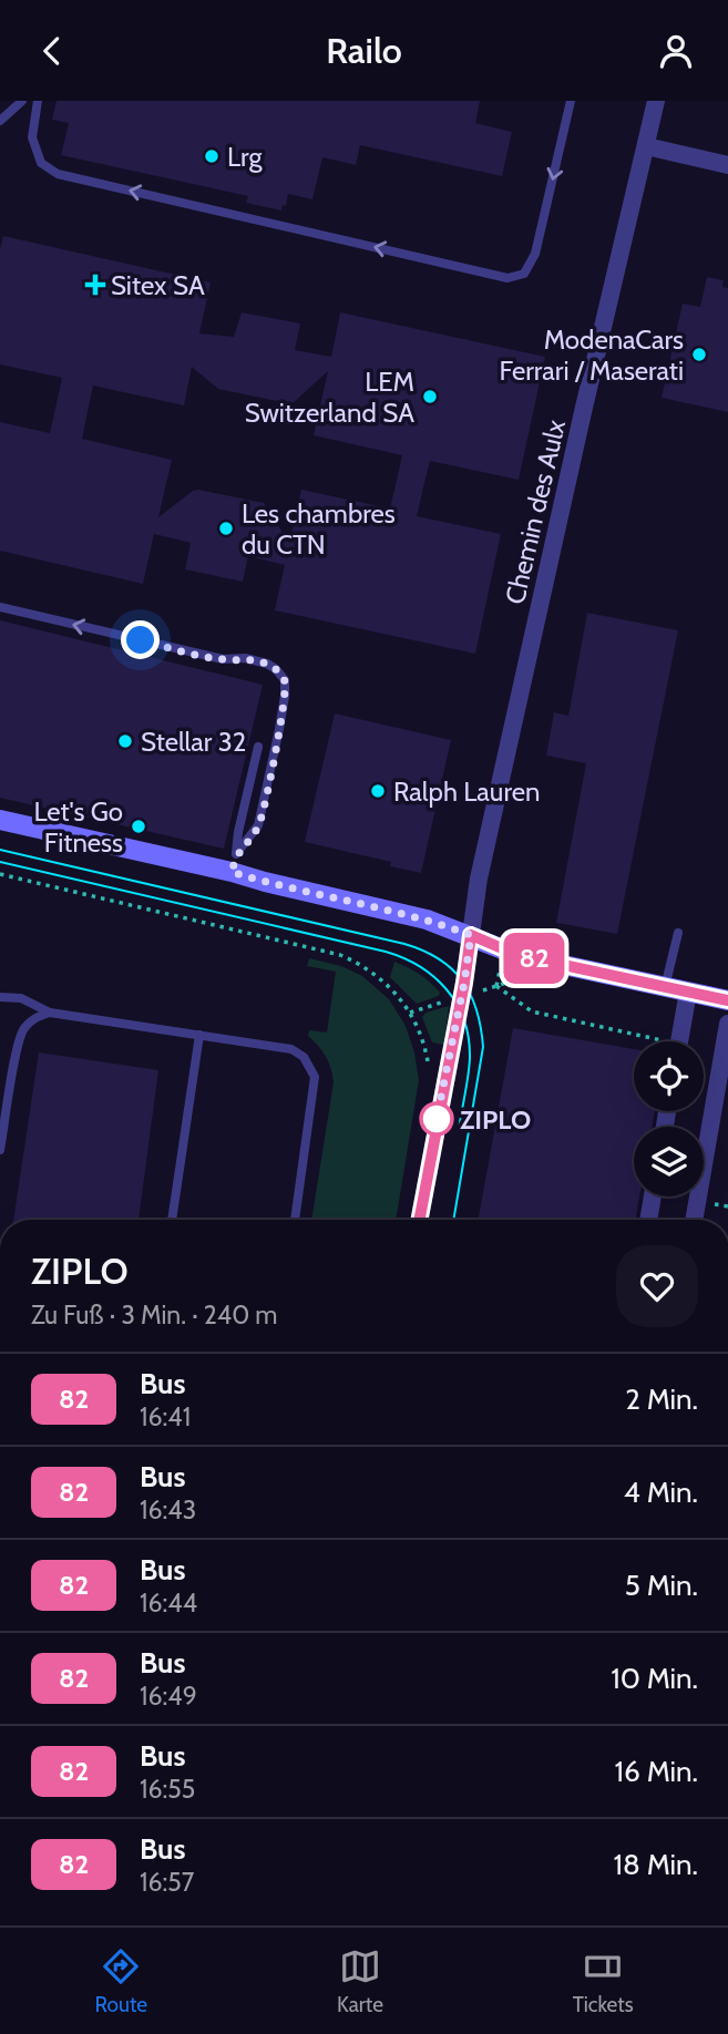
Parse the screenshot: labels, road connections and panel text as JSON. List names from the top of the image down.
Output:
{
  "streets": {
    "street": ["Chemin des Aulx"]
  },
  "places": {
    "other": [
      "Lrg",
      "ModenaCars Ferrari / Maserati",
      "LEM Switzerland SA",
      "Les chambres du CTN",
      "Stellar 32",
      "Ralph Lauren",
      "Let's Go Fitness",
      "ZIPLO"
    ],
    "health": ["Sitex SA"]
  },
  "lines": ["bus line 82"],
  "page": {
    "header": "Railo",
    "on_map": "82",
    "heading": ["ZIPLO", "Zu Fuß · 3 Min. · 240 m"],
    "list": [
      {
        "mark": "82",
        "name": "Bus",
        "note": "16:41",
        "value": "2 Min."
      },
      {
        "mark": "82",
        "name": "Bus",
        "note": "16:43",
        "value": "4 Min."
      },
      {
        "mark": "82",
        "name": "Bus",
        "note": "16:44",
        "value": "5 Min."
      },
      {
        "mark": "82",
        "name": "Bus",
        "note": "16:49",
        "value": "10 Min."
      },
      {
        "mark": "82",
        "name": "Bus",
        "note": "16:55",
        "value": "16 Min."
      },
      {
        "mark": "82",
        "name": "Bus",
        "note": "16:57",
        "value": "18 Min."
      }
    ],
    "tabs": ["Route", "Karte", "Tickets"]
  }
}
